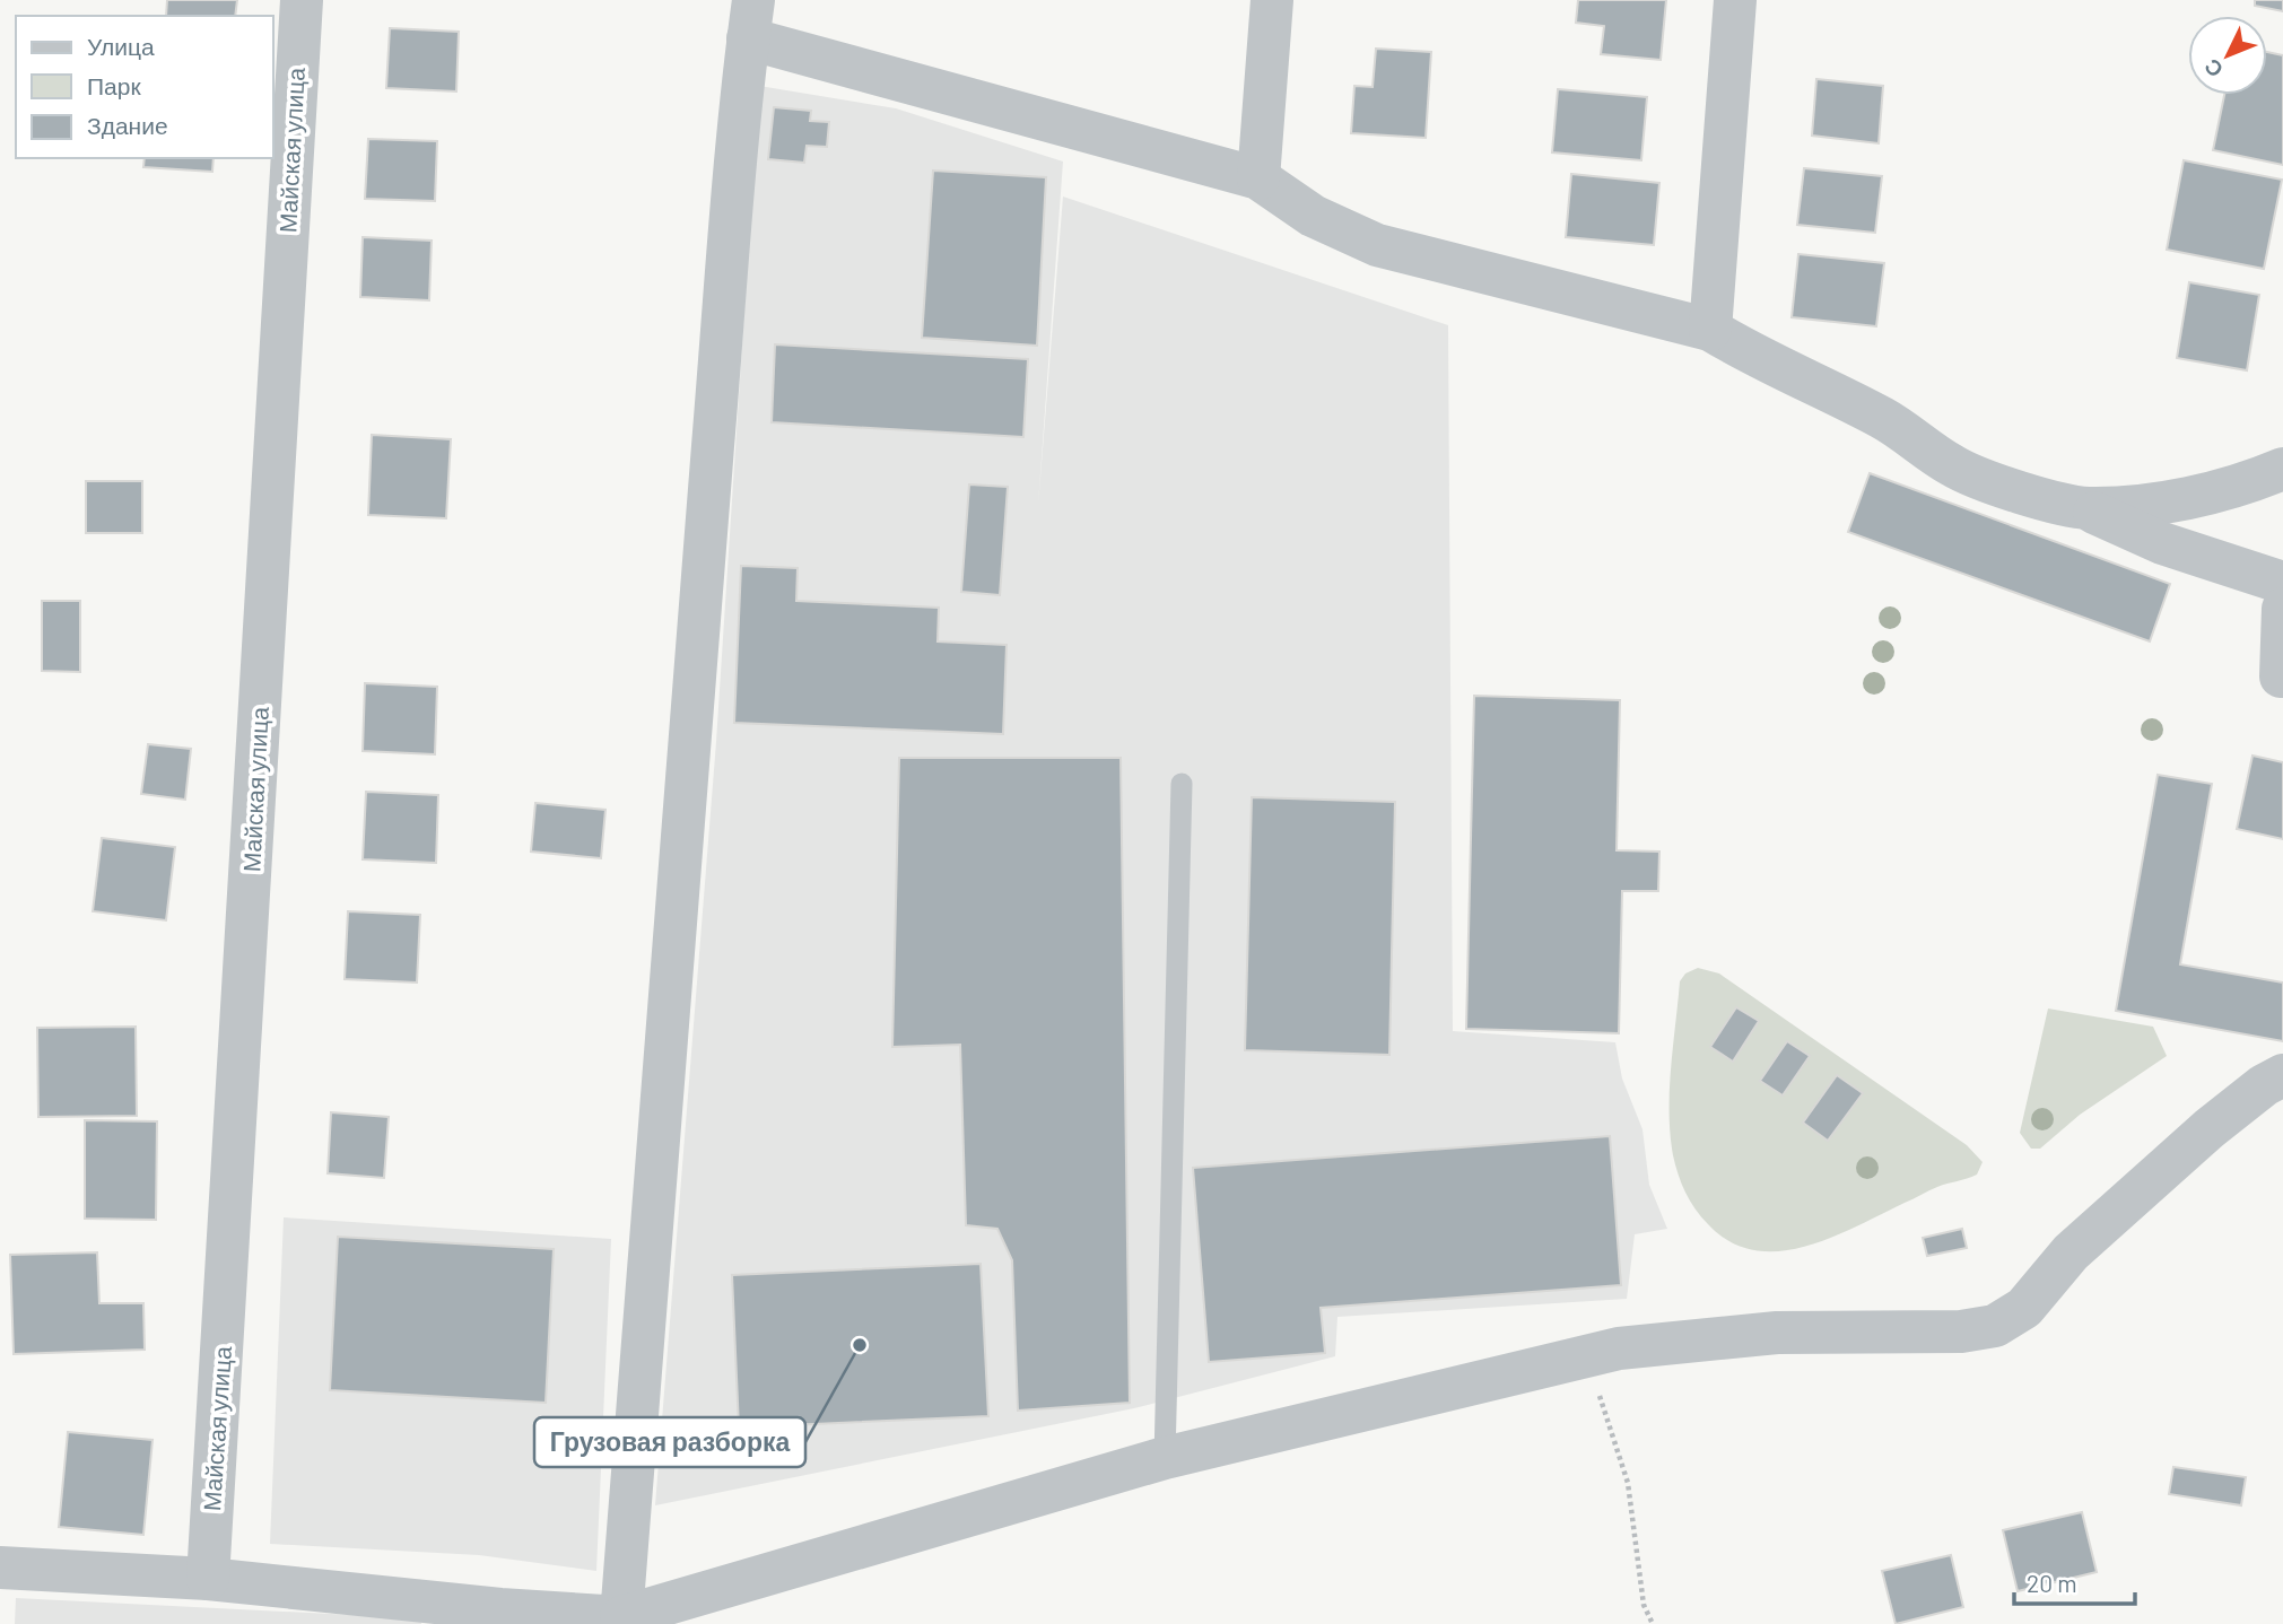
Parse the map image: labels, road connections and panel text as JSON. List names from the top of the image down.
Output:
{
  "streets": {
    "street": ["Майская улица"]
  },
  "places": ["Грузовая разборка"],
  "legend": ["Улица", "Парк", "Здание"],
  "scale_bar": "20 m",
  "north": "bottom left"
}
